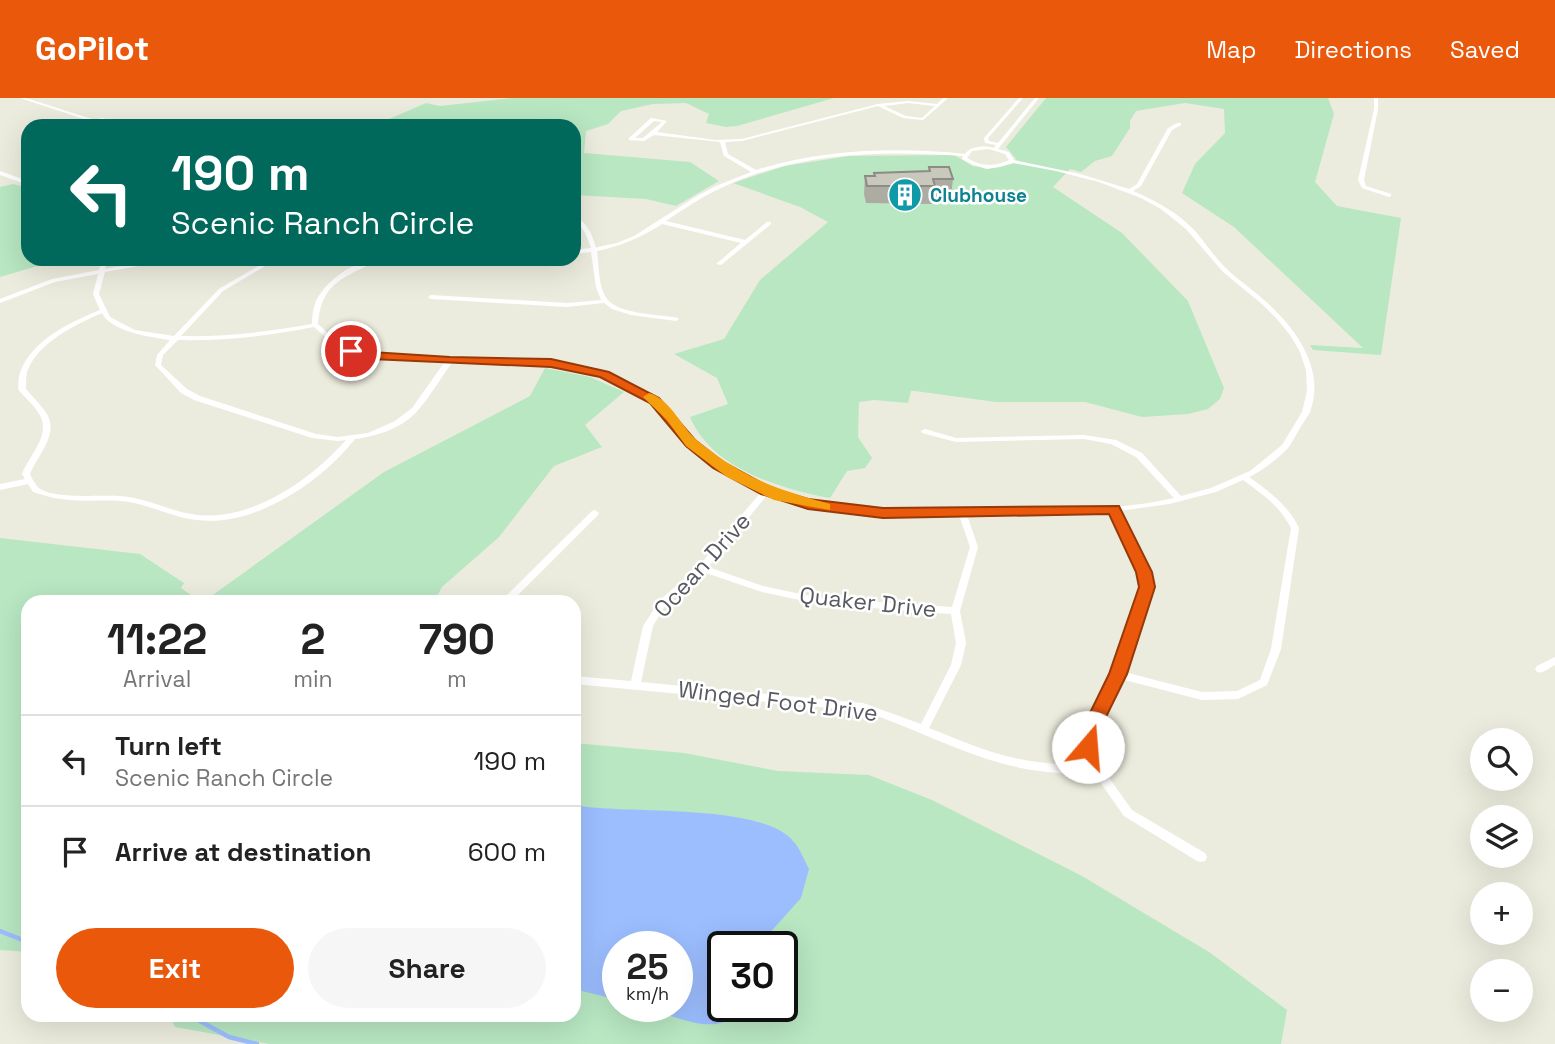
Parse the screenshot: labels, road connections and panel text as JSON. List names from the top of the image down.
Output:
{
  "streets": {
    "street": ["Ocean Drive", "Quaker Drive", "Winged Foot Drive"]
  },
  "crossings": [
    ["Ocean Drive", "Quaker Drive"],
    ["Ocean Drive", "Winged Foot Drive"]
  ],
  "places": {
    "building": ["Clubhouse"]
  },
  "page": {
    "header": "GoPilot",
    "nav": ["Map", "Directions", "Saved"],
    "turn": ["190 m", "Scenic Ranch Circle"],
    "eta": [
      "11:22",
      "Arrival",
      "2",
      "min",
      "790",
      "m"
    ],
    "list": [
      {
        "name": "Turn left",
        "note": "Scenic Ranch Circle",
        "value": "190 m"
      },
      {
        "name": "Arrive at destination",
        "value": "600 m"
      }
    ],
    "map_buttons": ["+", "−"],
    "buttons": ["Exit", "Share"],
    "speed": "25 km/h",
    "limit": "30"
  }
}
